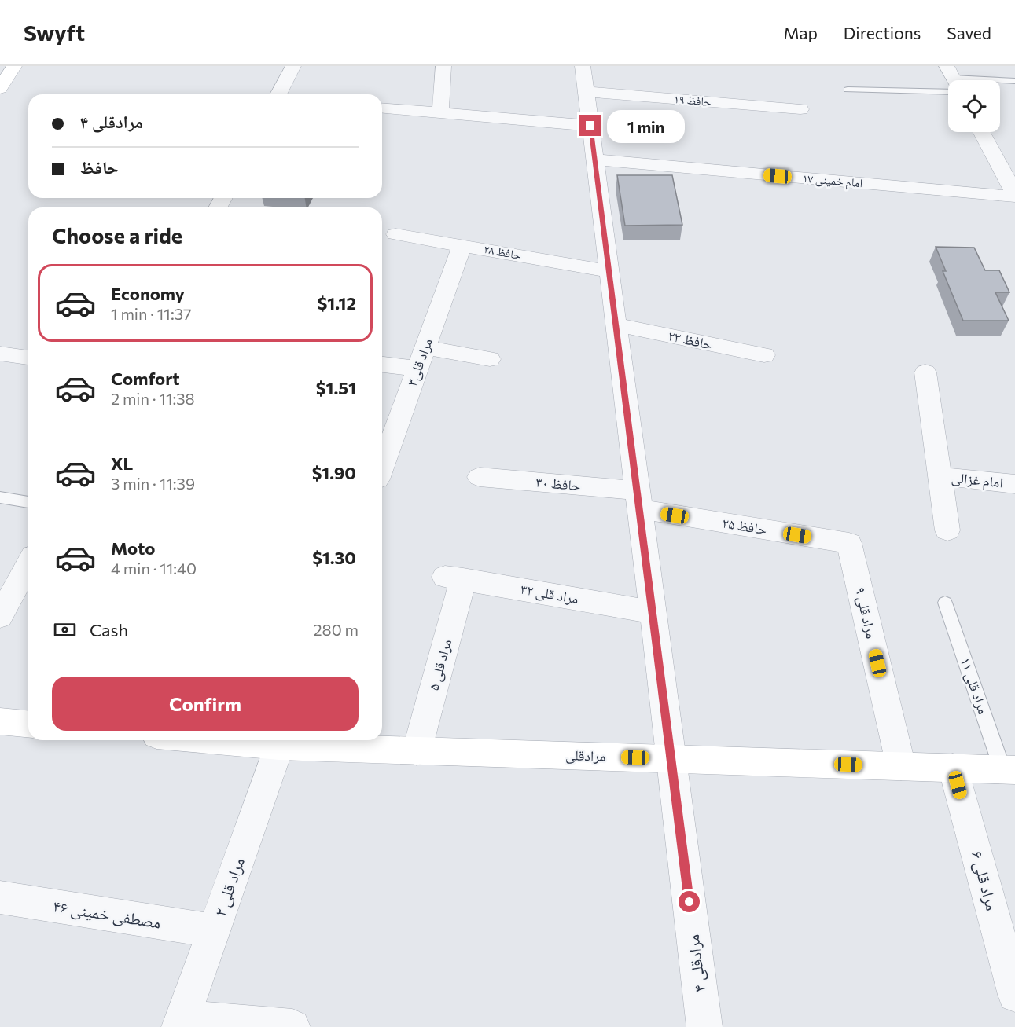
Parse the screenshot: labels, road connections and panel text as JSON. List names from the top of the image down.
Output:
{
  "streets": {
    "street": [
      "حافظ ۱۹",
      "امام خمینی ۱۷",
      "حافظ ۲۸",
      "حافظ ۲۳",
      "مراد قلی۳",
      "امام غزالی",
      "حافظ ۳۰",
      "حافظ ۲۵",
      "مراد قلی ۳۲",
      "مراد قلی ۹",
      "مراد قلی ۵",
      "مرادقلی",
      "مراد قلی ۶",
      "مراد قلی ۲",
      "مصطفی خمینی ۴۶",
      "مرادقلی ۴"
    ],
    "lane": ["مراد قلی ۱۱"]
  },
  "crossings": [
    ["حافظ ۱۹", "مرادقلی ۴"],
    ["امام خمینی ۱۷", "مرادقلی ۴"],
    ["حافظ ۲۸", "مراد قلی۳"],
    ["حافظ ۲۸", "مرادقلی ۴"],
    ["حافظ ۲۳", "مرادقلی ۴"],
    ["حافظ ۳۰", "حافظ ۲۵"],
    ["حافظ ۳۰", "مرادقلی ۴"],
    ["حافظ ۲۵", "مراد قلی ۹"],
    ["حافظ ۲۵", "مرادقلی ۴"],
    ["مراد قلی ۳۲", "مراد قلی ۵"],
    ["مراد قلی ۳۲", "مرادقلی ۴"],
    ["مراد قلی ۹", "مرادقلی"],
    ["مراد قلی ۵", "مرادقلی"],
    ["مراد قلی ۱۱", "مرادقلی"],
    ["مرادقلی", "مراد قلی ۶"],
    ["مرادقلی", "مراد قلی ۲"],
    ["مرادقلی", "مرادقلی ۴"],
    ["مراد قلی ۲", "مصطفی خمینی ۴۶"]
  ],
  "page": {
    "header": "Swyft",
    "nav": ["Map", "Directions", "Saved"],
    "banner": ["مرادقلی ۴", "حافظ"],
    "bubble": "1 min",
    "heading": "Choose a ride",
    "list": [
      {
        "name": "Economy",
        "note": "1 min · 11:37",
        "value": "$1.12"
      },
      {
        "name": "Comfort",
        "note": "2 min · 11:38",
        "value": "$1.51"
      },
      {
        "name": "XL",
        "note": "3 min · 11:39",
        "value": "$1.90"
      },
      {
        "name": "Moto",
        "note": "4 min · 11:40",
        "value": "$1.30"
      }
    ],
    "pay": ["Cash", "280 m"],
    "buttons": "Confirm"
  }
}
